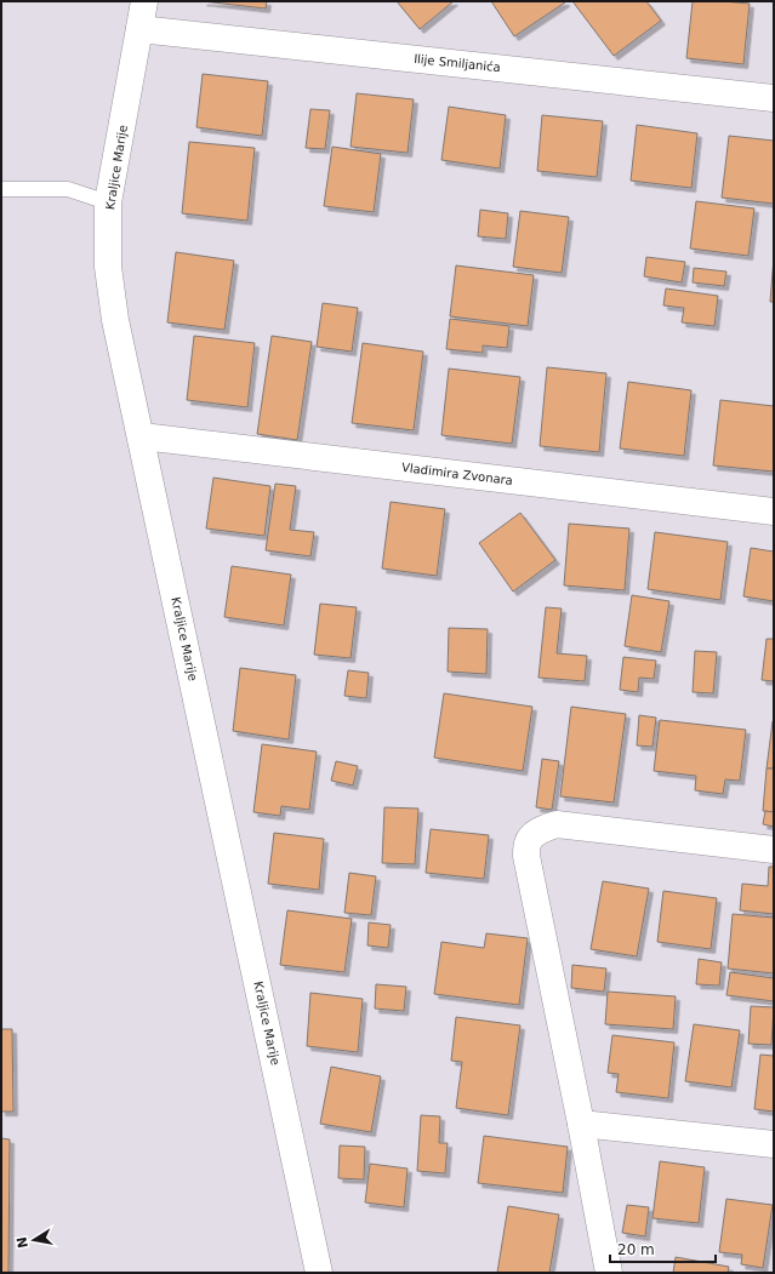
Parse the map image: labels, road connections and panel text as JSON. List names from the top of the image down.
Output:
{
  "streets": {
    "street": ["Ilije Smiljanića", "Kraljice Marije", "Vladimira Zvonara"]
  },
  "crossings": [
    ["Ilije Smiljanića", "Kraljice Marije"],
    ["Kraljice Marije", "Vladimira Zvonara"]
  ],
  "scale_bar": "20 m",
  "north": "left"
}
